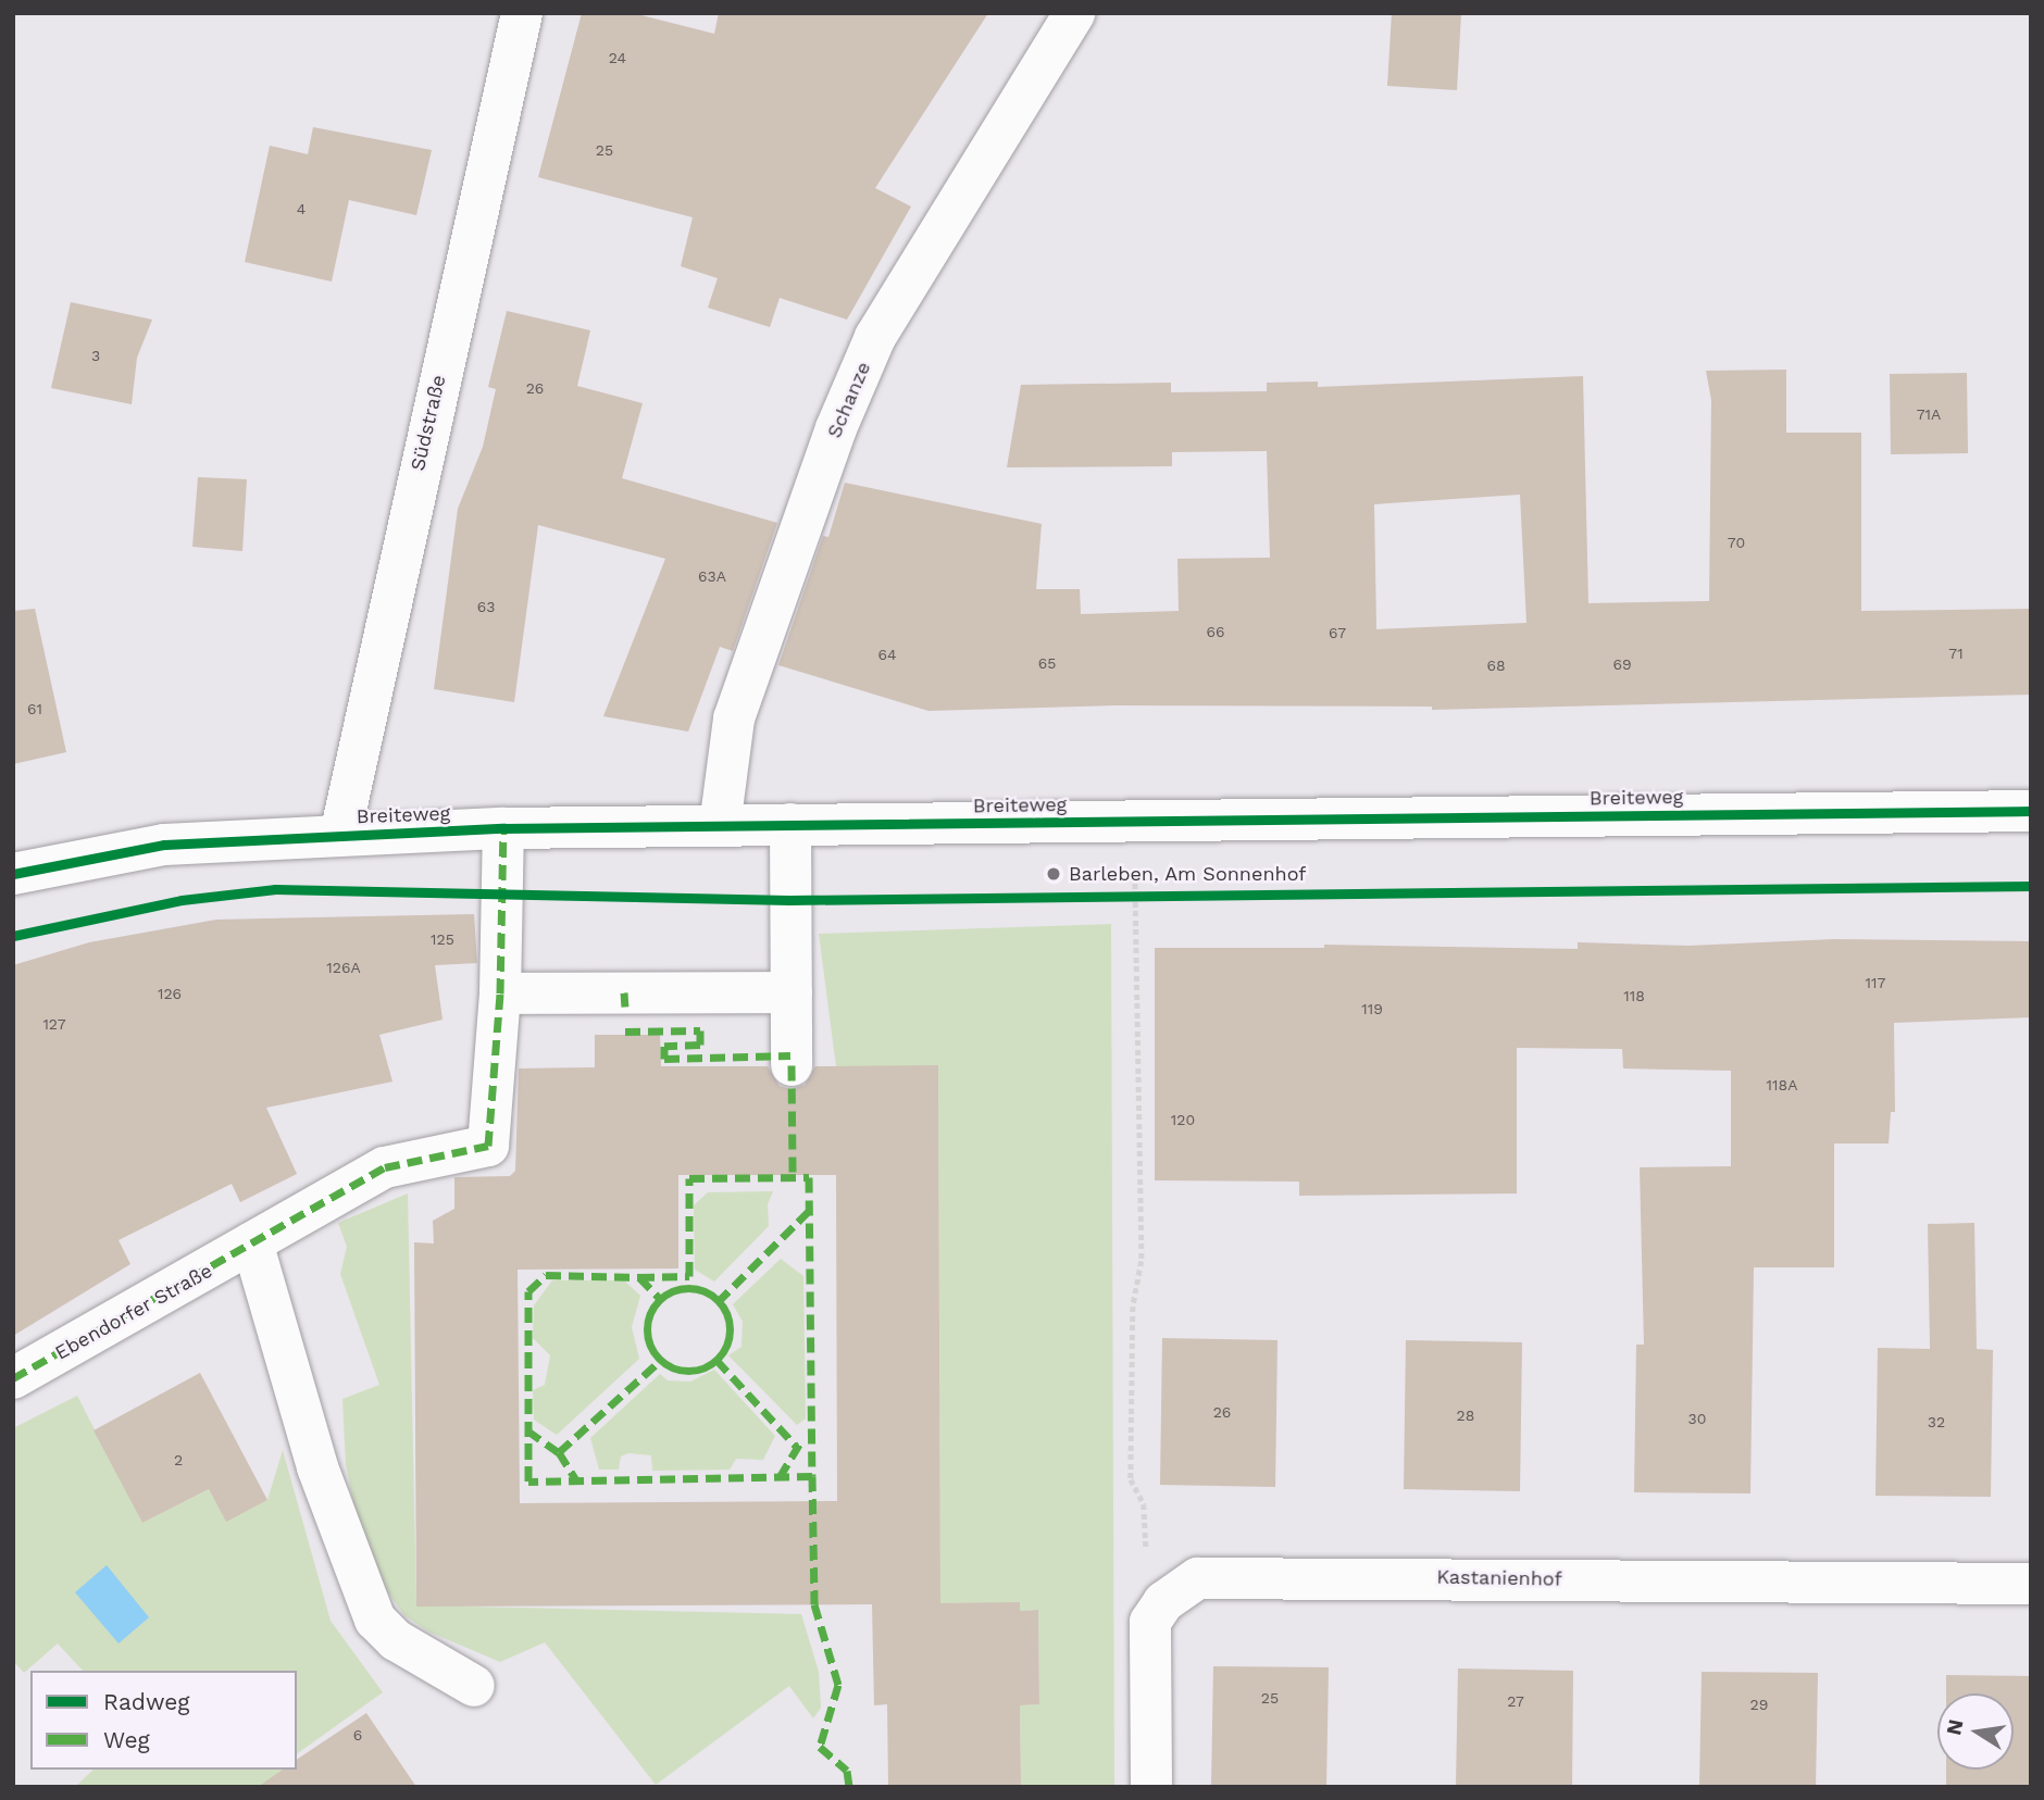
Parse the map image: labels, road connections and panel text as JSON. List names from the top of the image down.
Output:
{
  "streets": {
    "street": [
      "Schanze",
      "Südstraße",
      "Breiteweg",
      "Ebendorfer Straße",
      "Kastanienhof"
    ]
  },
  "crossings": [
    ["Schanze", "Breiteweg"],
    ["Südstraße", "Breiteweg"]
  ],
  "places": ["Barleben, Am Sonnenhof"],
  "house_numbers": [
    "24",
    "25",
    "4",
    "3",
    "26",
    "71A",
    "70",
    "63A",
    "63",
    "66",
    "67",
    "71",
    "64",
    "65",
    "69",
    "68",
    "61",
    "125",
    "126A",
    "117",
    "126",
    "118",
    "119",
    "127",
    "118A",
    "120",
    "26",
    "28",
    "30",
    "32",
    "2",
    "25",
    "27",
    "29",
    "6"
  ],
  "legend": ["Radweg", "Weg"],
  "north": "left"
}
